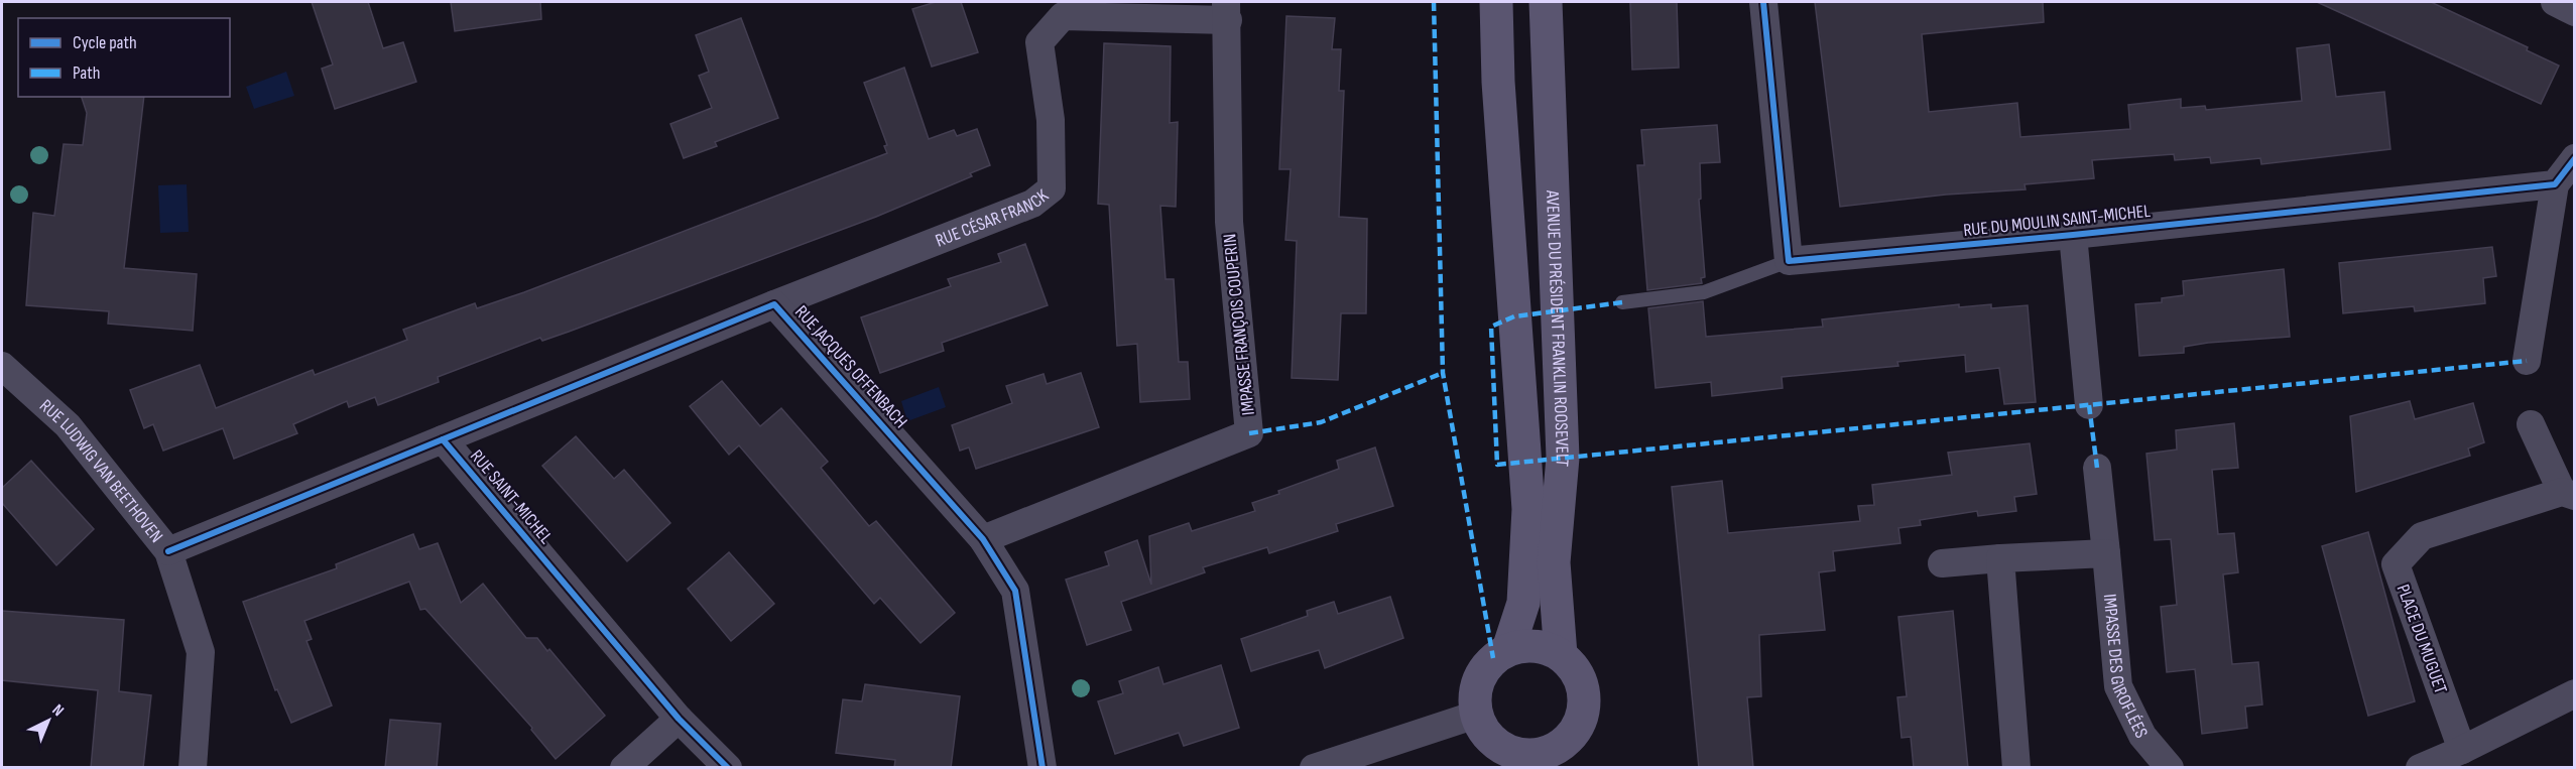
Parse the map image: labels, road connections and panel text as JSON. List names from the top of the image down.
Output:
{
  "streets": {
    "main road": ["AVENUE DU PRÉSIDENT FRANKLIN ROOSEVELT"],
    "street": [
      "RUE CÉSAR FRANCK",
      "RUE DU MOULIN SAINT-MICHEL",
      "IMPASSE FRANÇOIS COUPERIN",
      "RUE JACQUES OFFENBACH",
      "RUE LUDWIG VAN BEETHOVEN",
      "RUE SAINT-MICHEL",
      "PLACE DU MUGUET",
      "IMPASSE DES GIROFLÉES"
    ]
  },
  "crossings": [
    ["RUE CÉSAR FRANCK", "IMPASSE FRANÇOIS COUPERIN"],
    ["RUE CÉSAR FRANCK", "RUE JACQUES OFFENBACH"],
    ["IMPASSE FRANÇOIS COUPERIN", "RUE JACQUES OFFENBACH"],
    ["RUE JACQUES OFFENBACH", "RUE SAINT-MICHEL"]
  ],
  "legend": ["Cycle path", "Path"],
  "north": "top right"
}
